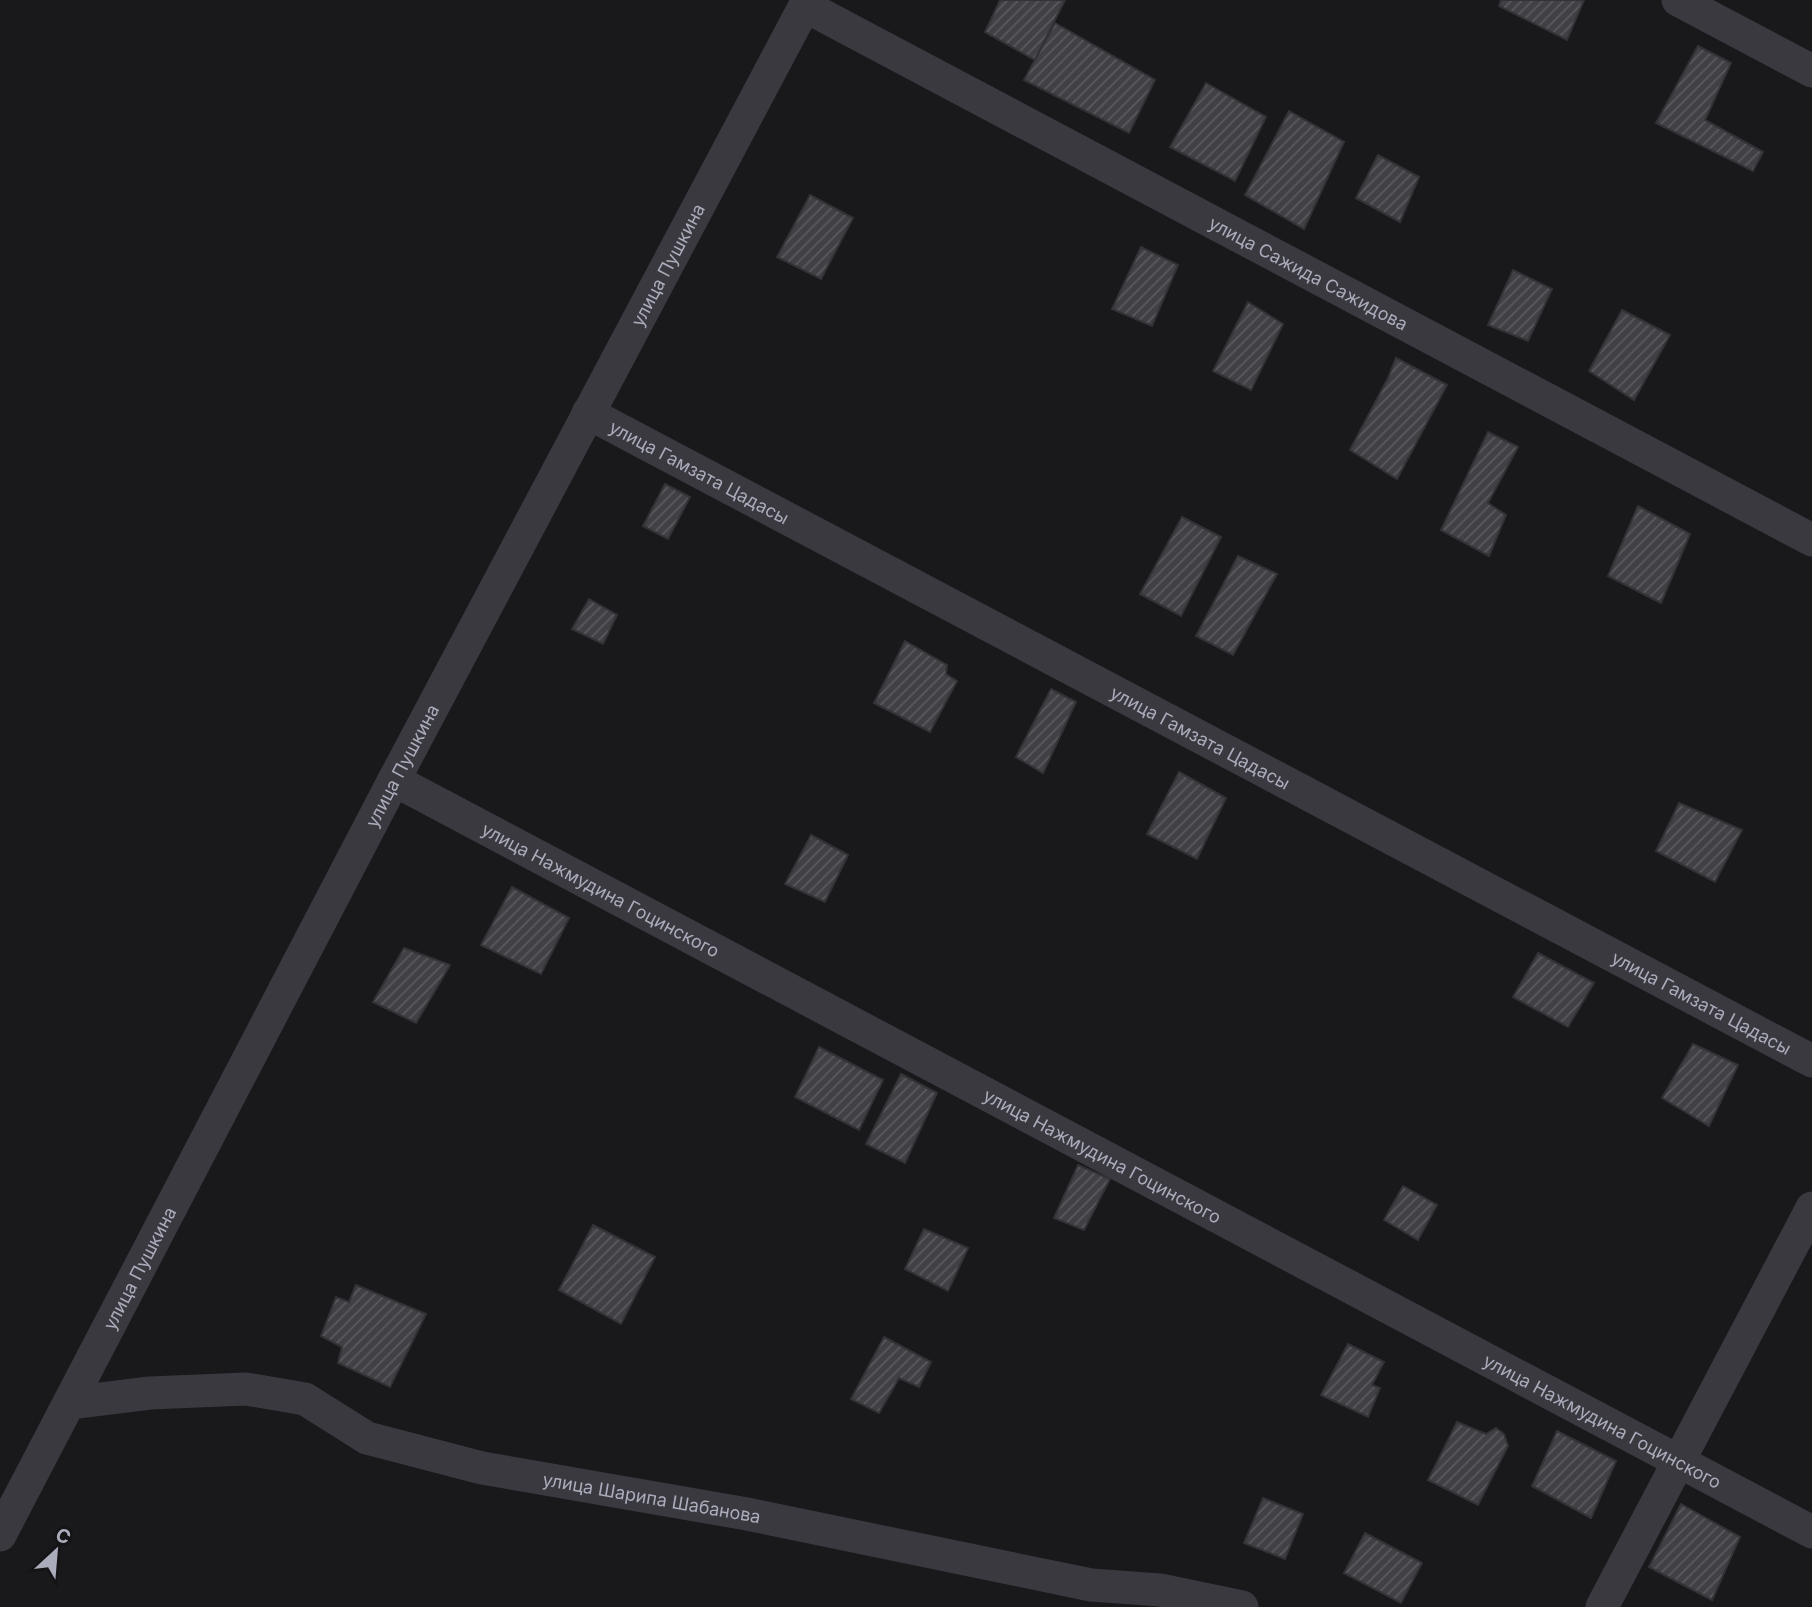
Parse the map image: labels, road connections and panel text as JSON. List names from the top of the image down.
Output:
{
  "streets": {
    "street": [
      "улица Пушкина",
      "улица Сажида Сажидова",
      "улица Гамзата Цадасы",
      "улица Нажмудина Гоцинского",
      "улица Шарипа Шабанова"
    ]
  },
  "crossings": [
    ["улица Пушкина", "улица Сажида Сажидова"],
    ["улица Пушкина", "улица Гамзата Цадасы"],
    ["улица Пушкина", "улица Нажмудина Гоцинского"],
    ["улица Пушкина", "улица Шарипа Шабанова"]
  ],
  "north": "top right"
}
